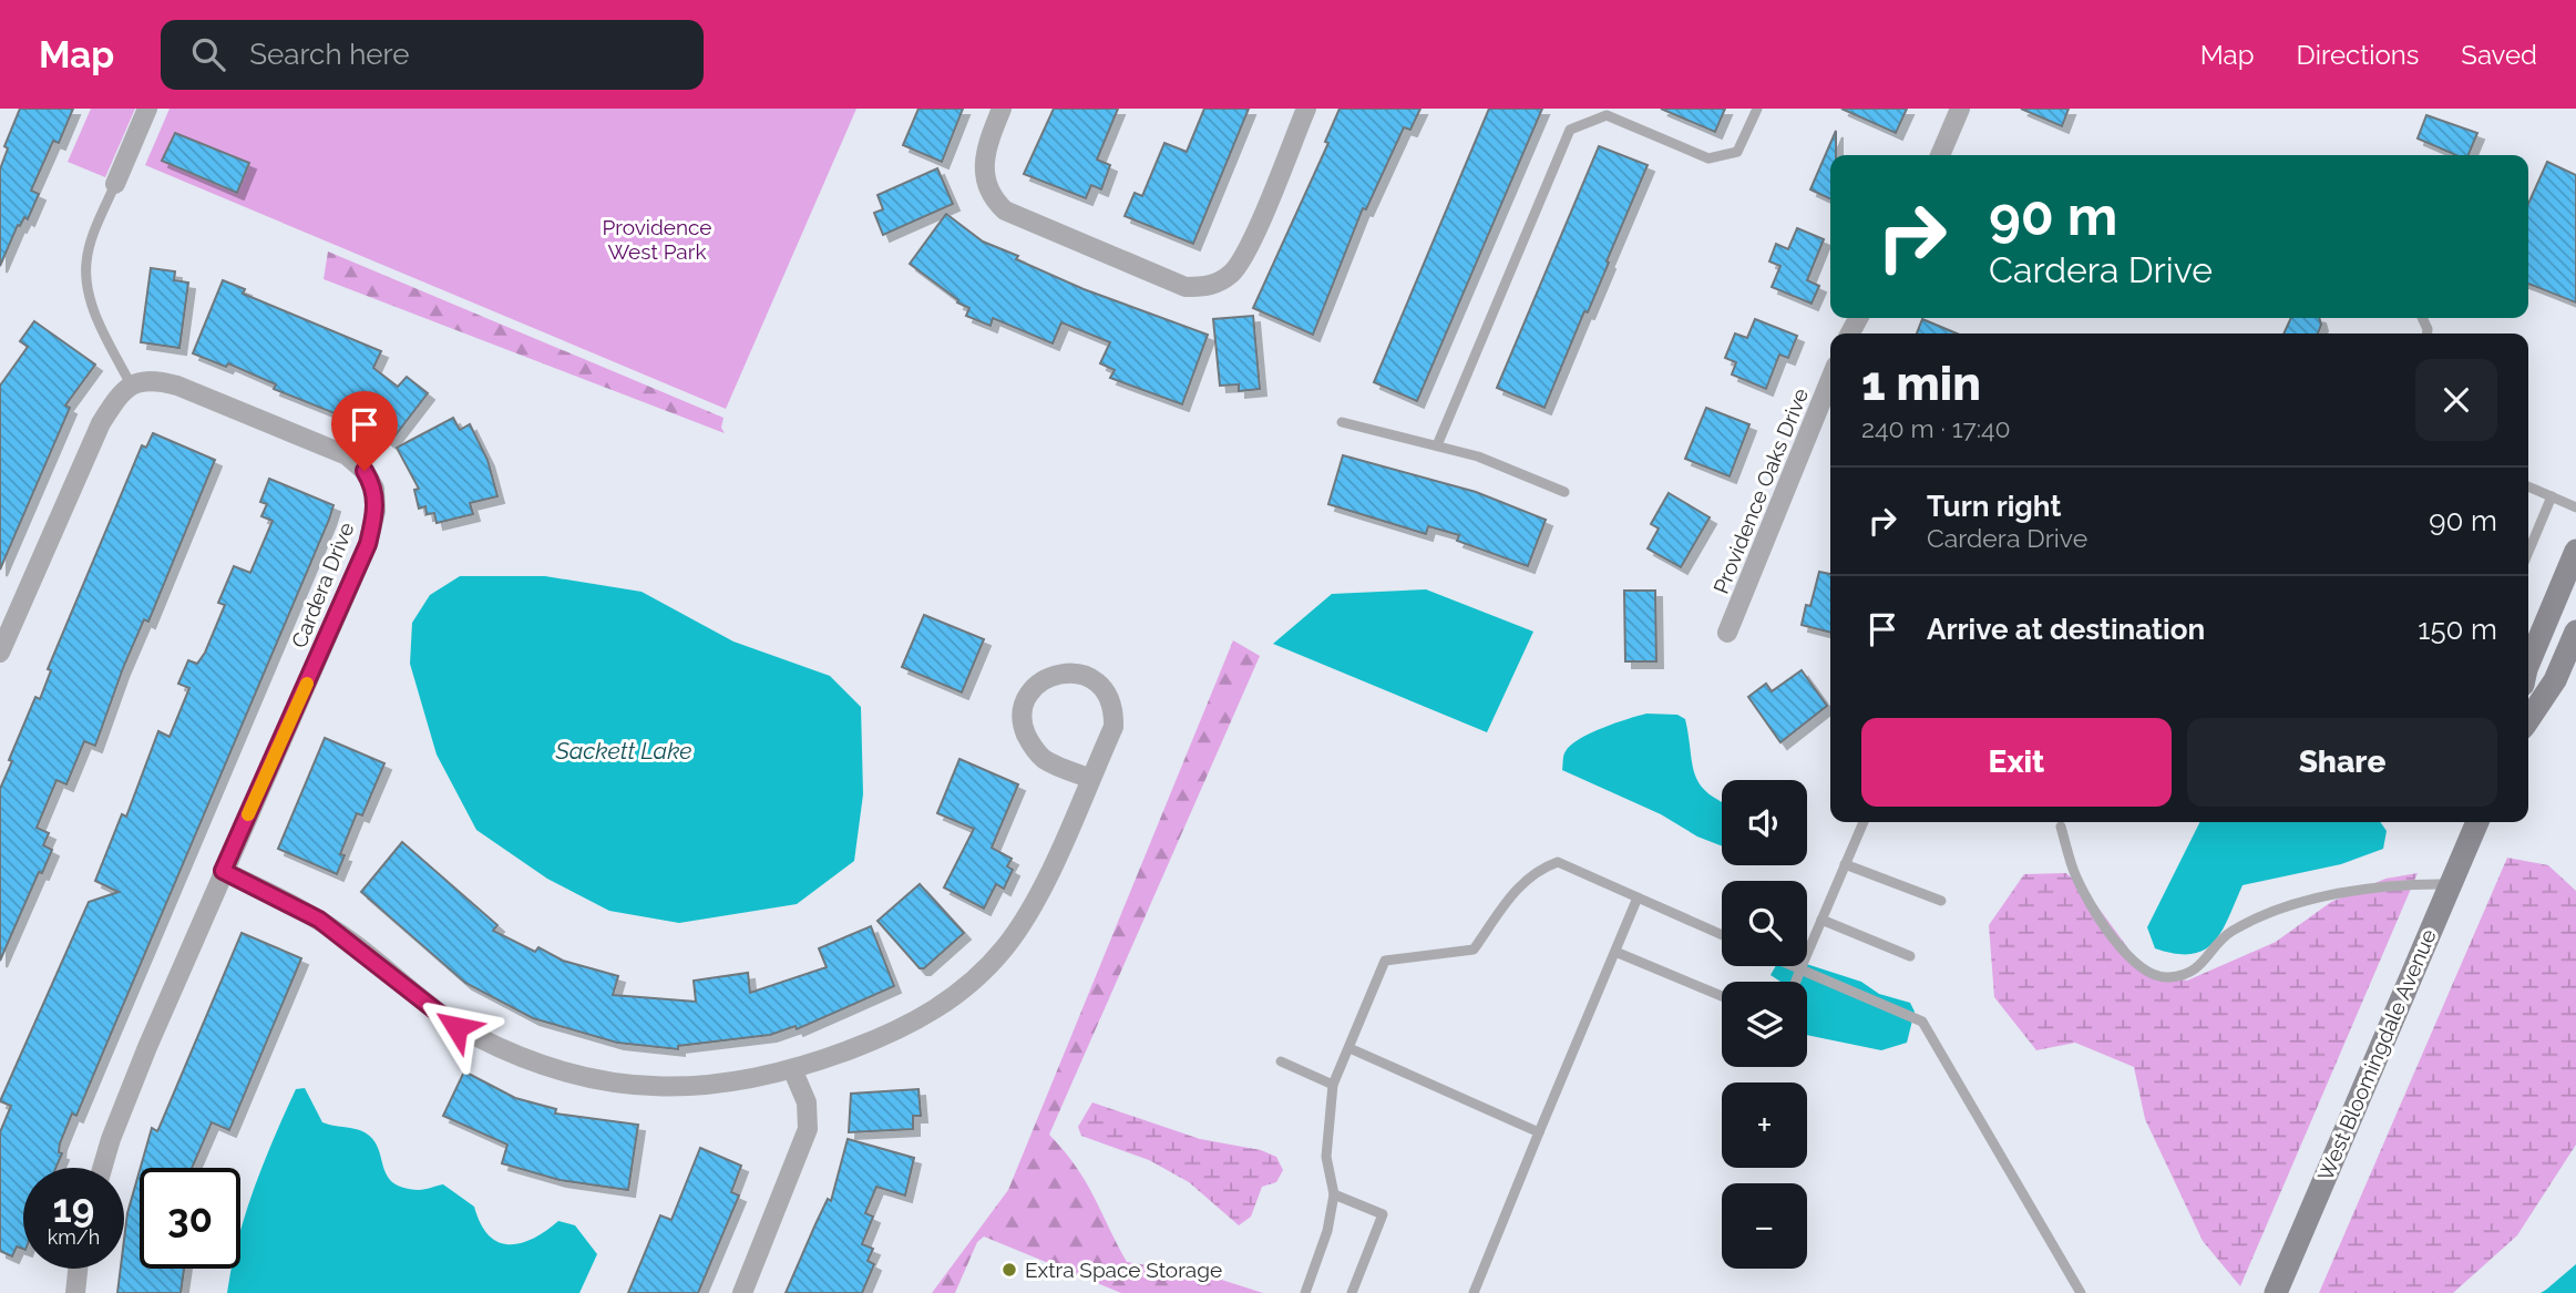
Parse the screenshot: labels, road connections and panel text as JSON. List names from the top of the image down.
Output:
{
  "streets": {
    "main road": ["West Bloomingdale Avenue"],
    "street": ["Providence Oaks Drive", "Cardera Drive"]
  },
  "water": ["Sackett Lake"],
  "parks": ["Providence West Park"],
  "places": ["Extra Space Storage"],
  "page": {
    "header": "Map",
    "search": "Search here",
    "nav": ["Map", "Directions", "Saved"],
    "turn": ["90 m", "Cardera Drive"],
    "heading": ["1 min", "240 m · 17:40"],
    "list": [
      {
        "name": "Turn right",
        "note": "Cardera Drive",
        "value": "90 m"
      },
      {
        "name": "Arrive at destination",
        "value": "150 m"
      }
    ],
    "buttons": ["Exit", "Share"],
    "map_buttons": ["+", "−"],
    "speed": "19 km/h",
    "limit": "30"
  }
}
